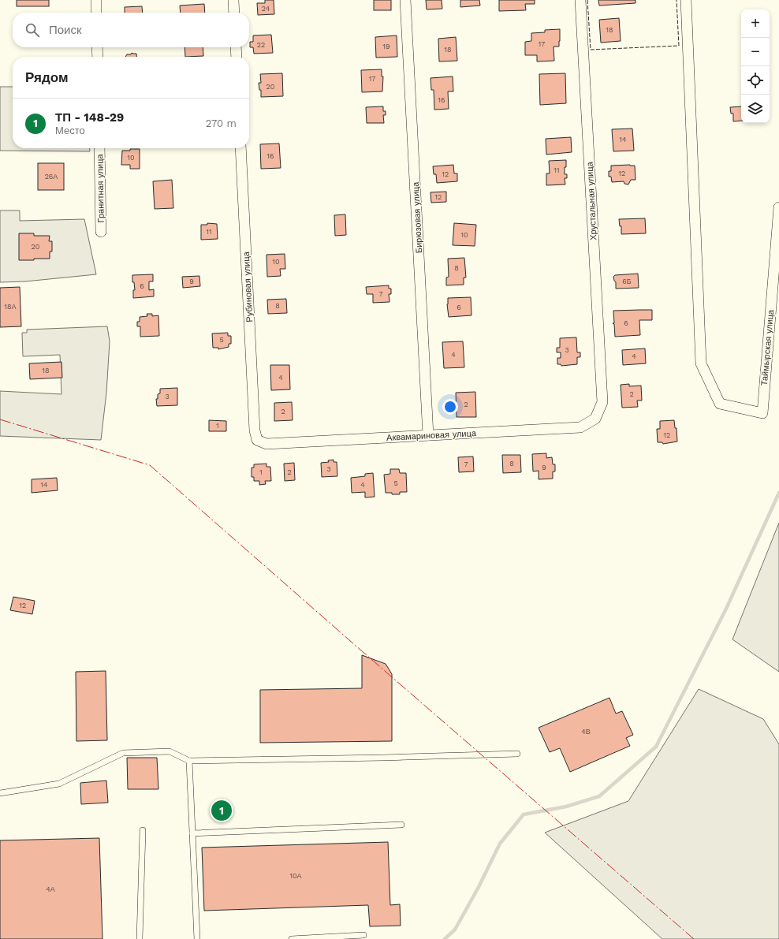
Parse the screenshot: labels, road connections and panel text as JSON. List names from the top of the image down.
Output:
{
  "streets": {
    "street": [
      "Гранитная улица",
      "Хрустальная улица",
      "Бирюзовая улица",
      "Рубиновая улица",
      "Таймырская улица",
      "Аквамариновая улица"
    ]
  },
  "crossings": [
    ["Хрустальная улица", "Аквамариновая улица"],
    ["Бирюзовая улица", "Аквамариновая улица"],
    ["Рубиновая улица", "Аквамариновая улица"]
  ],
  "house_numbers": [
    "24",
    "18",
    "17",
    "22",
    "19",
    "18",
    "17",
    "20",
    "16",
    "14",
    "16",
    "10",
    "11",
    "12",
    "12",
    "26А",
    "12",
    "11",
    "10",
    "20",
    "10",
    "8",
    "9",
    "6Б",
    "6",
    "7",
    "8",
    "18А",
    "6",
    "6",
    "5",
    "3",
    "4",
    "4",
    "18",
    "4",
    "2",
    "3",
    "2",
    "2",
    "1",
    "12",
    "8",
    "7",
    "9",
    "3",
    "1",
    "2",
    "5",
    "14",
    "4",
    "12",
    "4В",
    "10А",
    "4А"
  ],
  "page": {
    "map_buttons": ["+", "−"],
    "search": "Поиск",
    "heading": "Рядом",
    "list": [
      {
        "mark": "1",
        "name": "ТП - 148-29",
        "note": "Место",
        "value": "270 m"
      }
    ],
    "pins": "1"
  }
}
